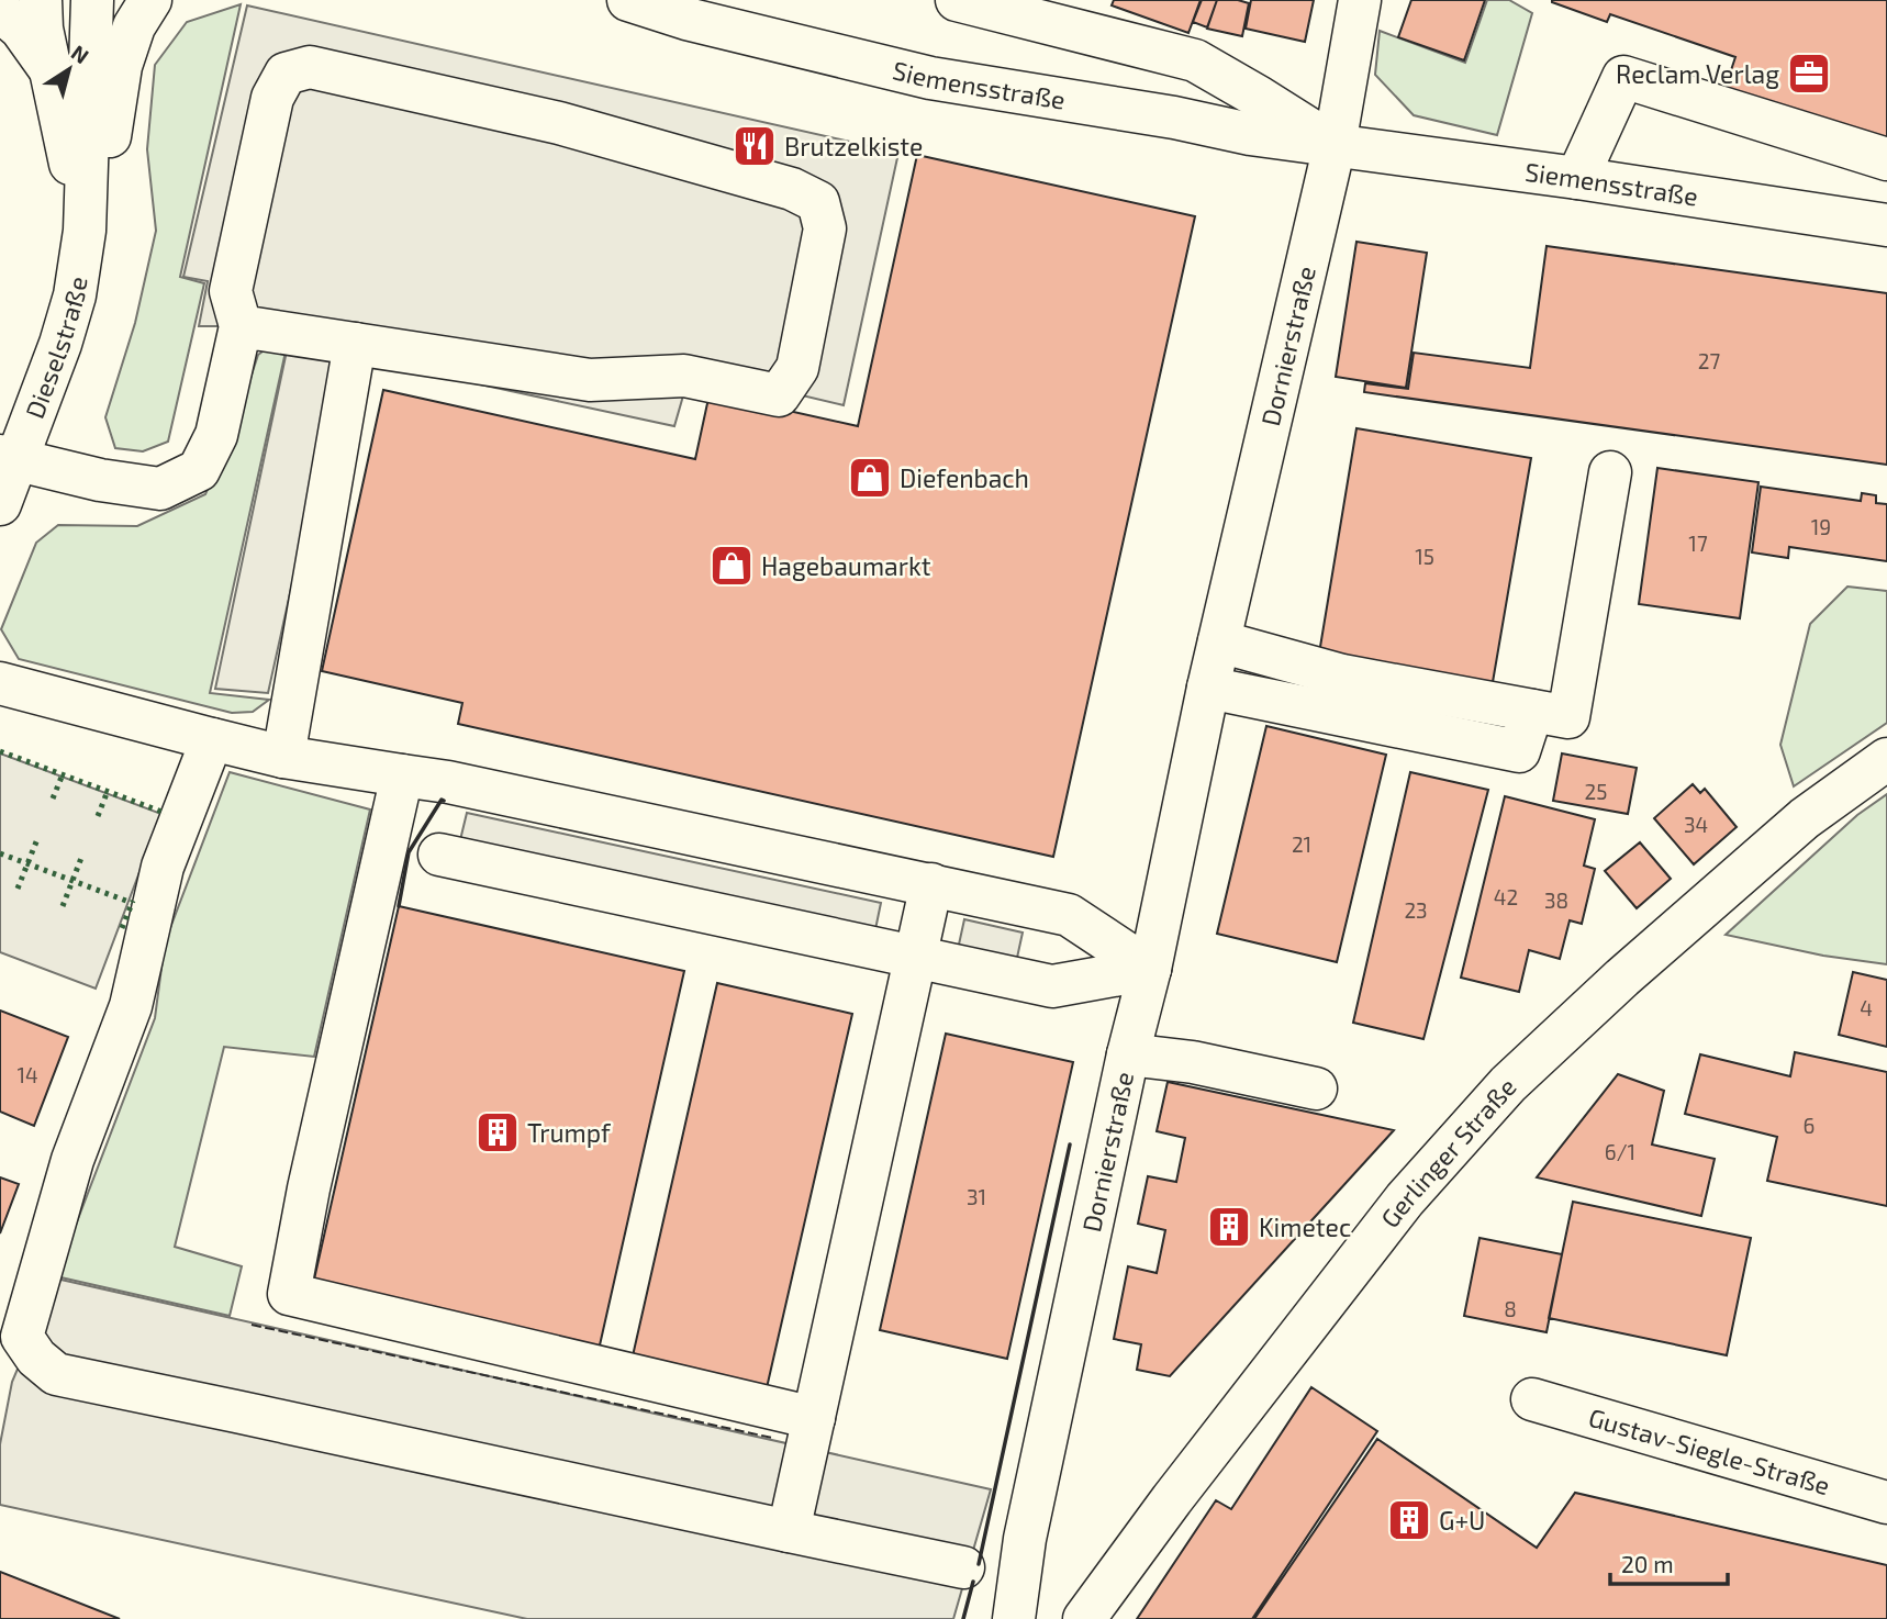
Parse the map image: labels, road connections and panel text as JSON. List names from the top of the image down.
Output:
{
  "streets": {
    "street": [
      "Siemensstraße",
      "Dornierstraße",
      "Dieselstraße",
      "Gerlinger Straße",
      "Gustav-Siegle-Straße"
    ]
  },
  "crossings": [
    ["Siemensstraße", "Dornierstraße"]
  ],
  "places": {
    "office": ["Reclam Verlag"],
    "restaurant": ["Brutzelkiste"],
    "shop": ["Diefenbach", "Hagebaumarkt"],
    "building": ["Trumpf", "Kimetec", "G+U"]
  },
  "house_numbers": [
    "27",
    "19",
    "17",
    "15",
    "25",
    "34",
    "21",
    "42",
    "38",
    "23",
    "4",
    "14",
    "6",
    "6/1",
    "31",
    "8"
  ],
  "scale_bar": "20 m",
  "north": "top right"
}
